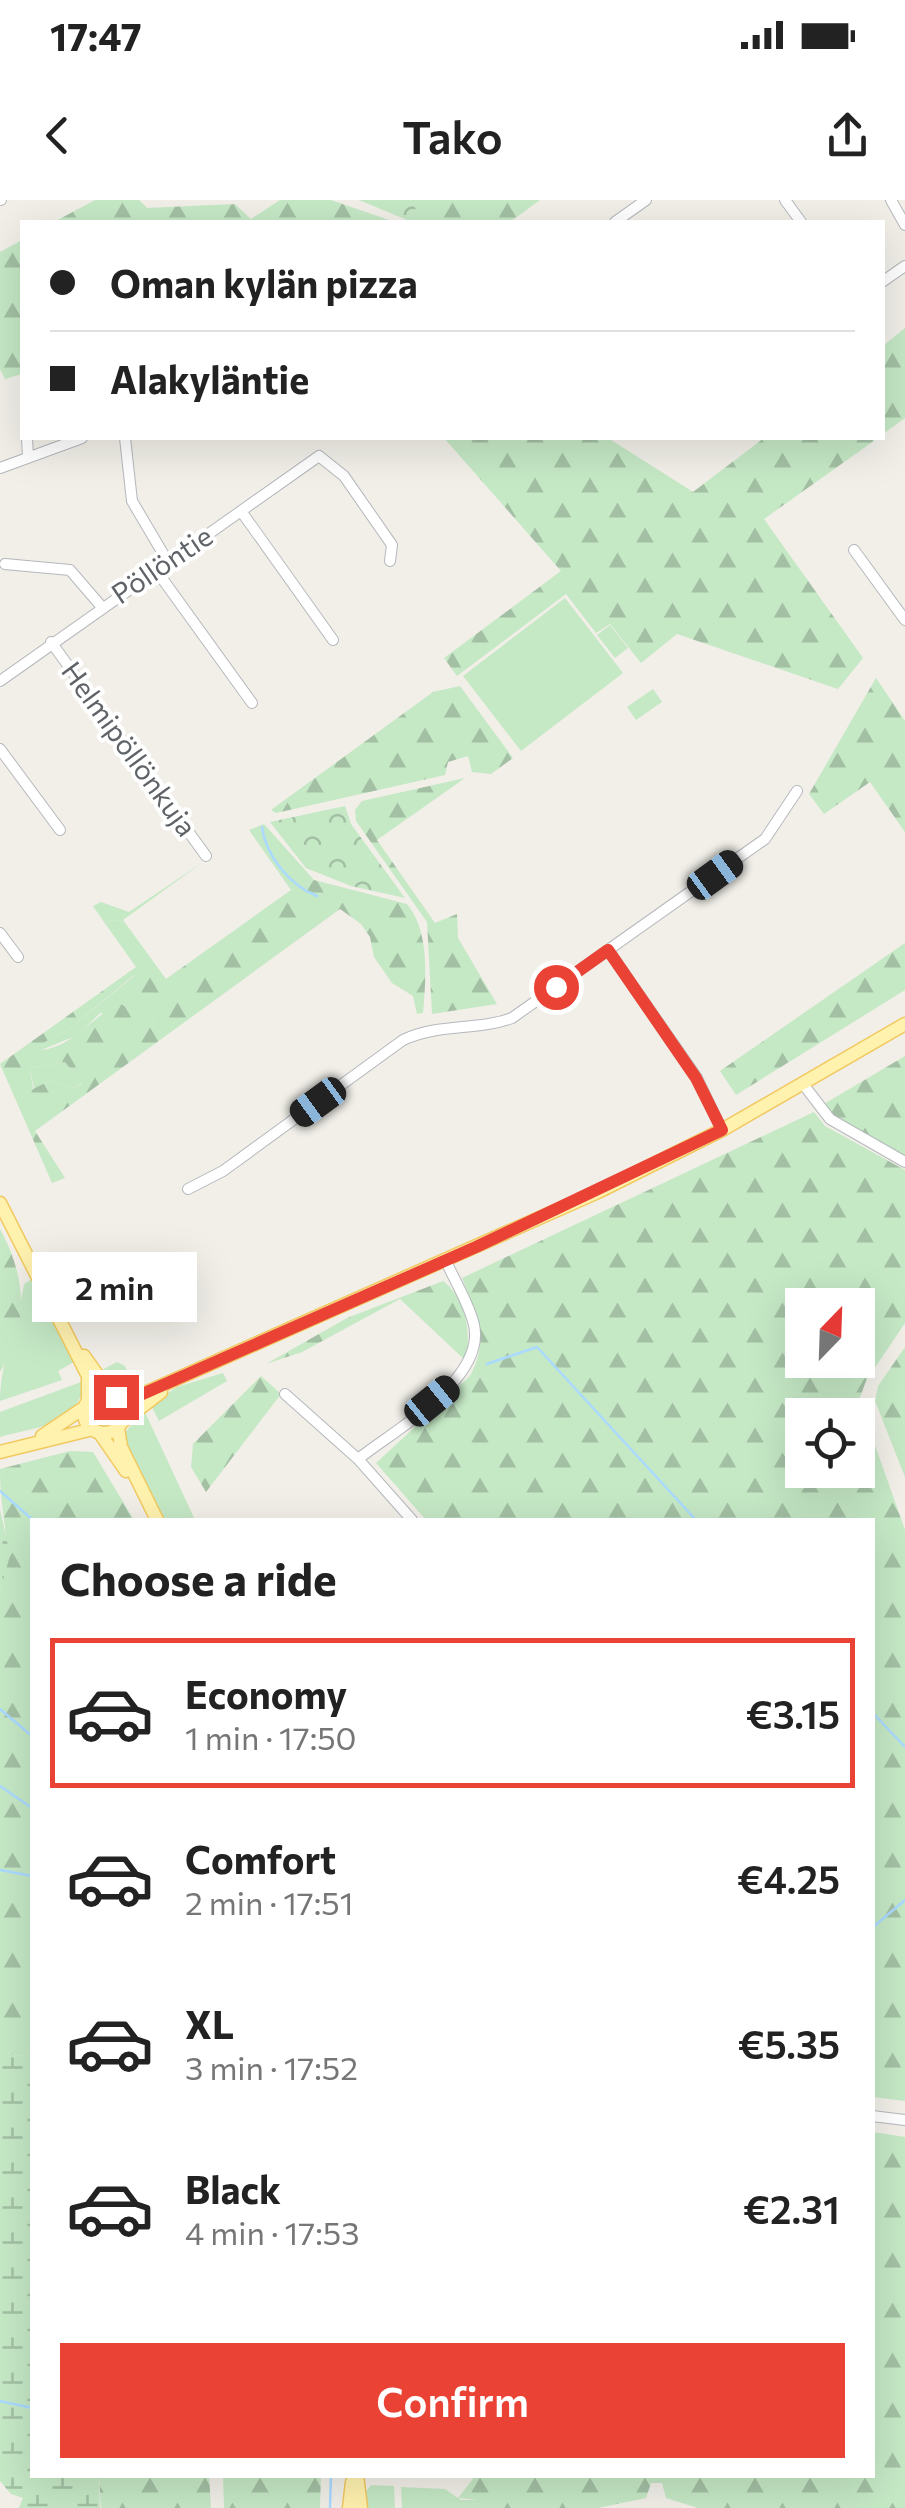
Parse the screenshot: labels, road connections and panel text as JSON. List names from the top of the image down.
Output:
{
  "streets": {
    "street": ["Pöllöntie", "Helmipöllönkuja"]
  },
  "crossings": [
    ["Pöllöntie", "Helmipöllönkuja"]
  ],
  "north": "top right",
  "page": {
    "status": "17:47",
    "header": "Tako",
    "banner": ["Oman kylän pizza", "Alakyläntie"],
    "bubble": "2 min",
    "heading": "Choose a ride",
    "list": [
      {
        "name": "Economy",
        "note": "1 min · 17:50",
        "value": "€3.15"
      },
      {
        "name": "Comfort",
        "note": "2 min · 17:51",
        "value": "€4.25"
      },
      {
        "name": "XL",
        "note": "3 min · 17:52",
        "value": "€5.35"
      },
      {
        "name": "Black",
        "note": "4 min · 17:53",
        "value": "€2.31"
      }
    ],
    "buttons": "Confirm"
  }
}
